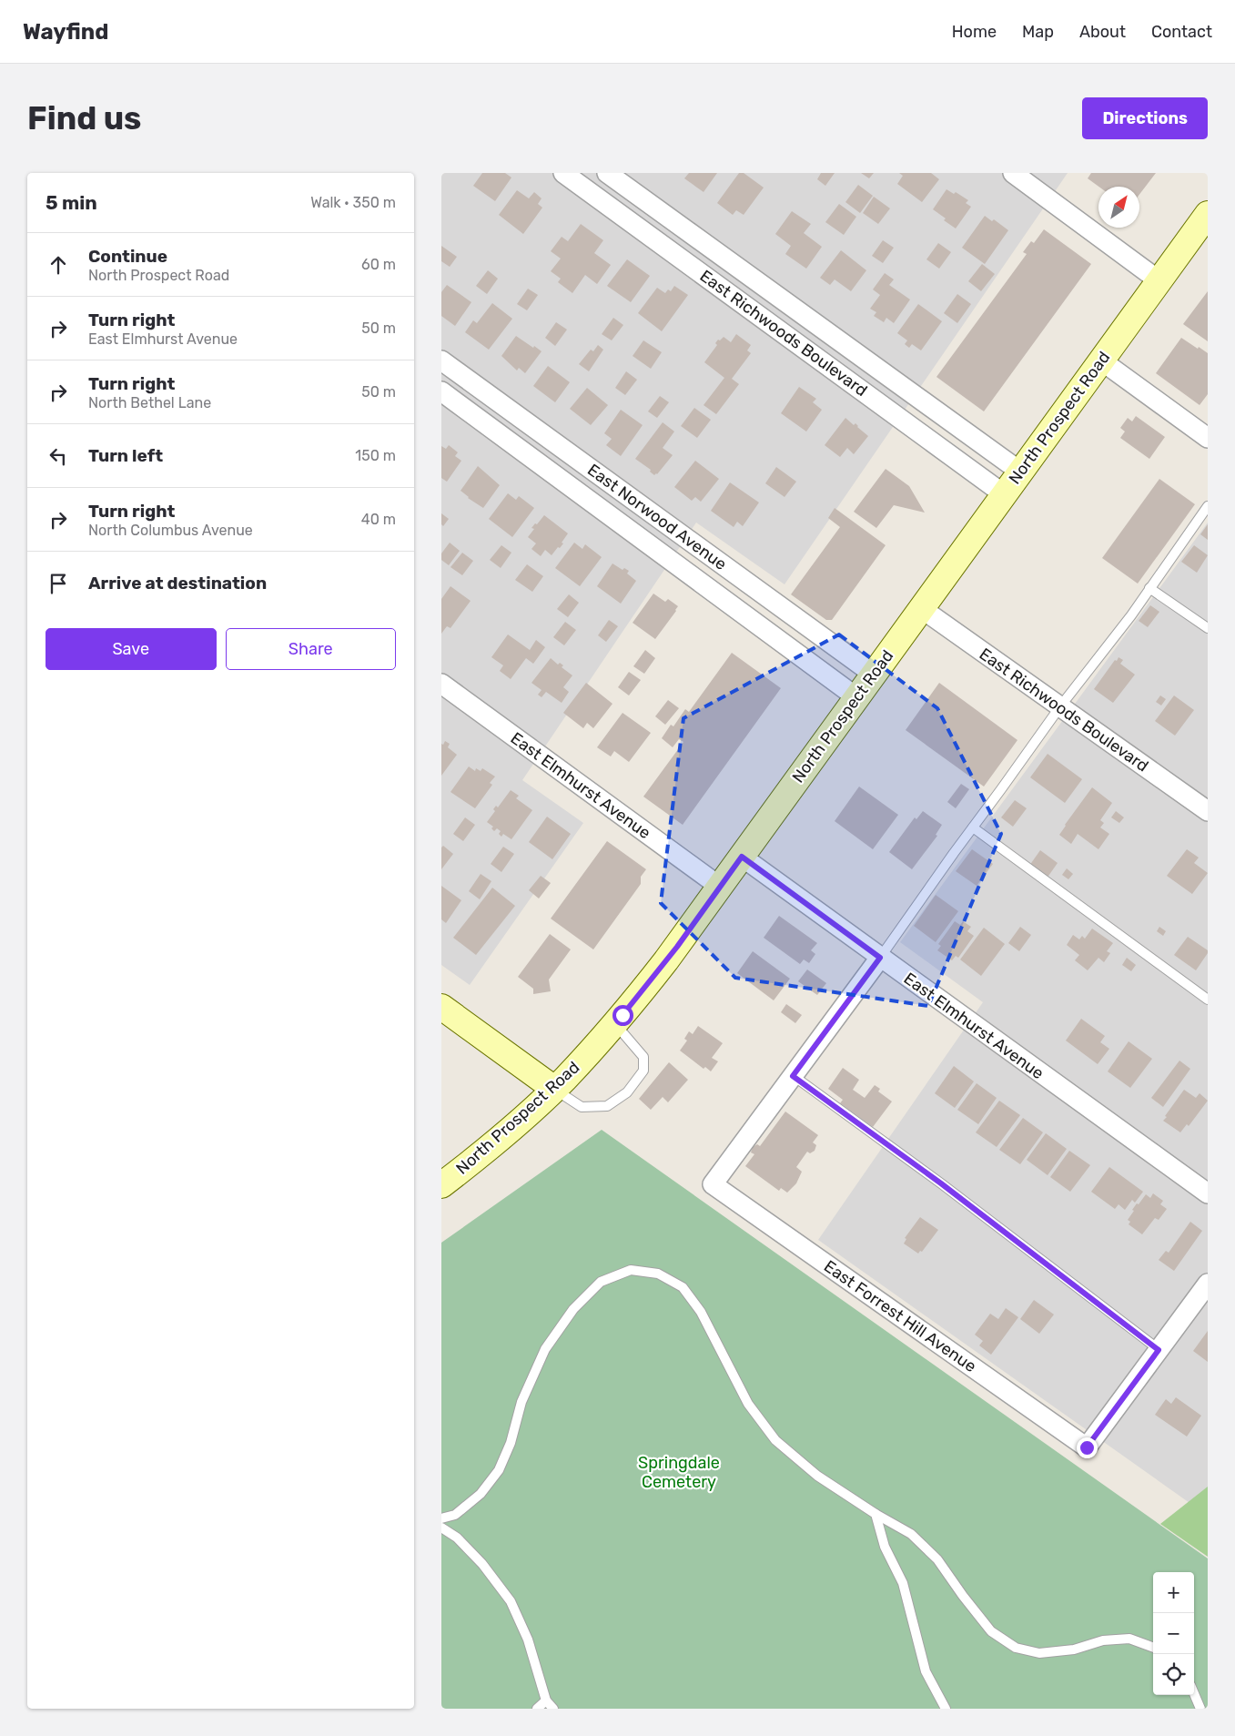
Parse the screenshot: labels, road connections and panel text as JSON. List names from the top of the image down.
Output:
{
  "streets": {
    "main road": ["North Prospect Road"],
    "street": [
      "East Richwoods Boulevard",
      "East Norwood Avenue",
      "East Elmhurst Avenue",
      "East Forrest Hill Avenue"
    ]
  },
  "crossings": [
    ["East Richwoods Boulevard", "North Prospect Road"],
    ["North Prospect Road", "East Norwood Avenue"],
    ["North Prospect Road", "East Elmhurst Avenue"]
  ],
  "parks": ["Springdale Cemetery"],
  "north": "top right",
  "page": {
    "header": "Wayfind",
    "nav": [
      "Home",
      "Map",
      "About",
      "Contact"
    ],
    "buttons": [
      "Directions",
      ["Save", "Share"]
    ],
    "title": "Find us",
    "heading": ["5 min", "Walk · 350 m"],
    "list": [
      ["Continue", "North Prospect Road", "60 m"],
      ["Turn right", "East Elmhurst Avenue", "50 m"],
      ["Turn right", "North Bethel Lane", "50 m"],
      ["Turn left", "150 m"],
      ["Turn right", "North Columbus Avenue", "40 m"],
      "Arrive at destination"
    ],
    "map_buttons": ["+", "−"]
  }
}
